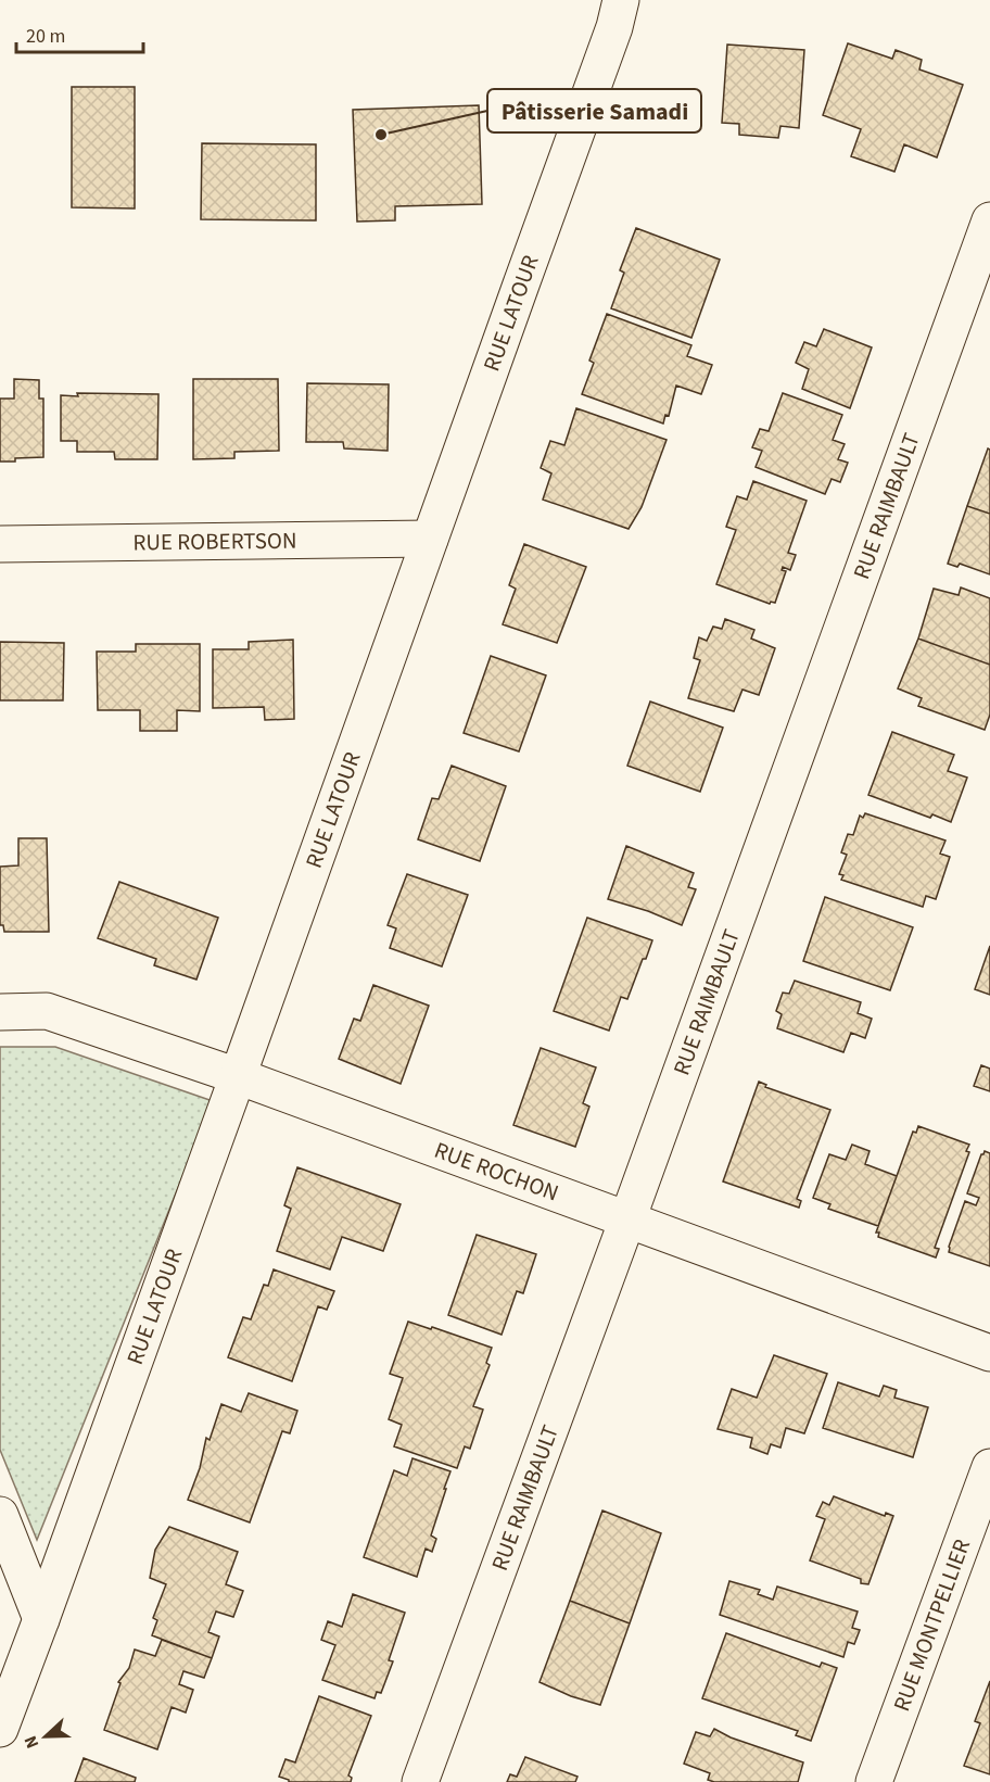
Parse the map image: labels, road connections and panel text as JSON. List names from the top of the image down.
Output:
{
  "streets": {
    "street": [
      "RUE LATOUR",
      "RUE RAIMBAULT",
      "RUE ROBERTSON",
      "RUE ROCHON",
      "RUE MONTPELLIER"
    ]
  },
  "crossings": [
    ["RUE LATOUR", "RUE ROBERTSON"],
    ["RUE LATOUR", "RUE ROCHON"],
    ["RUE RAIMBAULT", "RUE ROCHON"]
  ],
  "places": ["Pâtisserie Samadi"],
  "scale_bar": "20 m",
  "north": "left"
}
